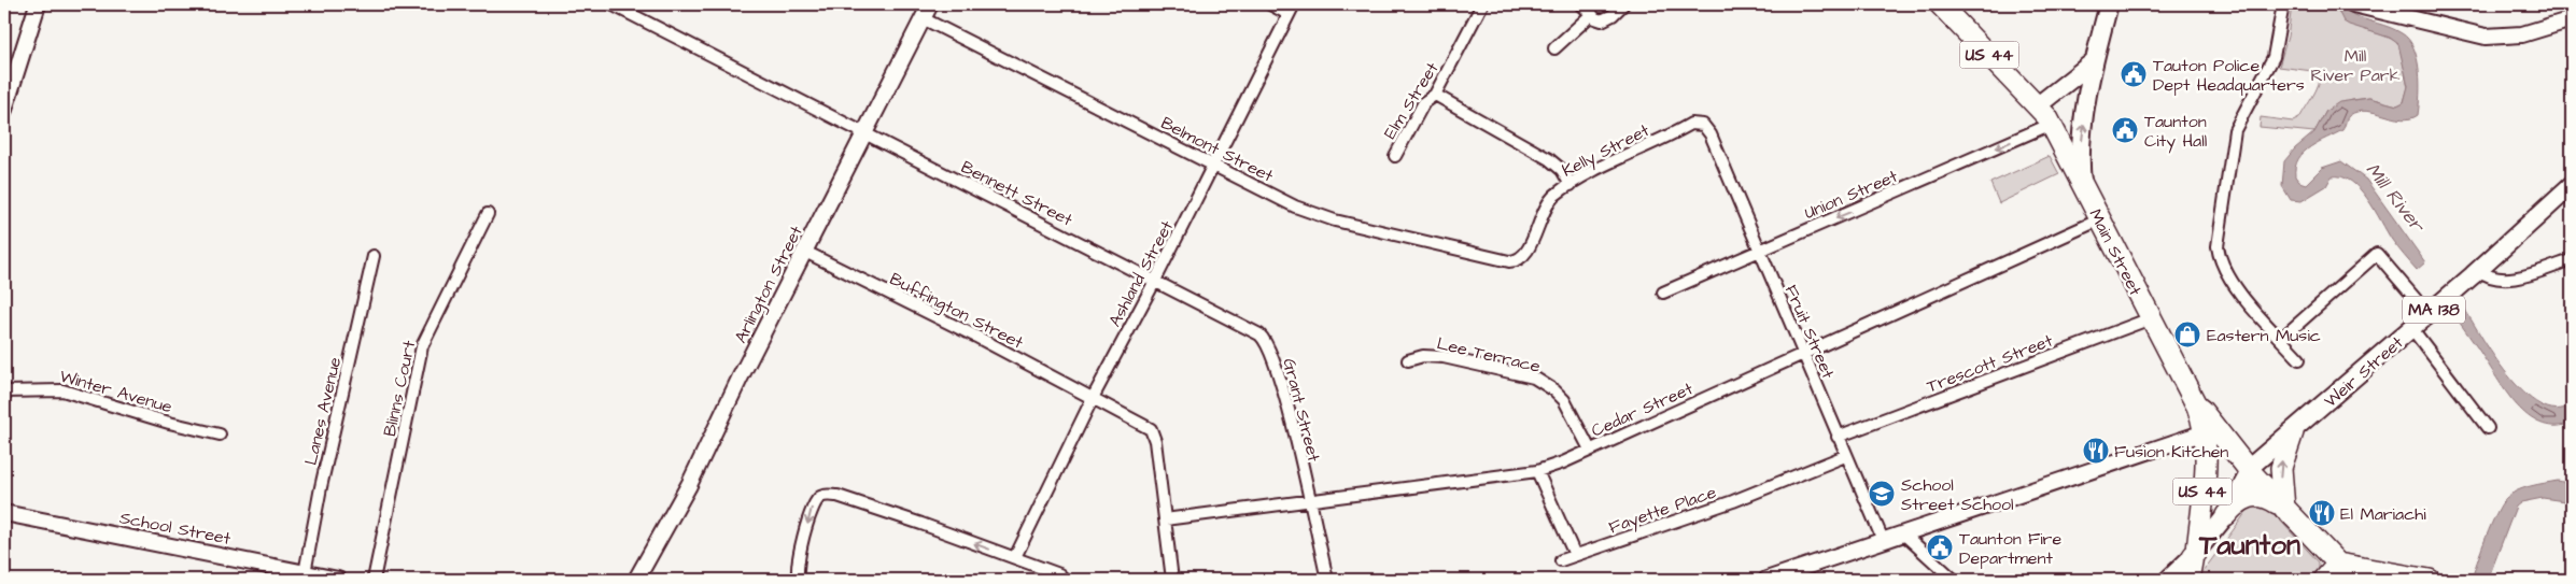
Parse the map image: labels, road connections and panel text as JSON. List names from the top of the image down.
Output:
{
  "streets": {
    "highway": ["US 44", "Main Street"],
    "main road": ["MA 138", "Weir Street"],
    "street": [
      "Elm Street",
      "Belmont Street",
      "Kelly Street",
      "Bennett Street",
      "Union Street",
      "Ashland Street",
      "Arlington Street",
      "Buffington Street",
      "Fruit Street",
      "Lee Terrace",
      "Trescott Street",
      "Blinns Court",
      "Winter Avenue",
      "Cedar Street",
      "Grant Street",
      "Lanes Avenue",
      "Fayette Place",
      "School Street"
    ]
  },
  "crossings": [
    ["US 44", "Main Street"],
    ["US 44", "MA 138"],
    ["US 44", "Weir Street"],
    ["Belmont Street", "Kelly Street"],
    ["Belmont Street", "Ashland Street"],
    ["Belmont Street", "Arlington Street"],
    ["Kelly Street", "Fruit Street"],
    ["Bennett Street", "Ashland Street"],
    ["Bennett Street", "Arlington Street"],
    ["Bennett Street", "Grant Street"],
    ["Union Street", "Main Street"],
    ["Union Street", "Fruit Street"],
    ["Main Street", "MA 138"],
    ["Main Street", "Trescott Street"],
    ["Main Street", "Weir Street"],
    ["Main Street", "Cedar Street"],
    ["Ashland Street", "Buffington Street"],
    ["Ashland Street", "Grant Street"],
    ["Arlington Street", "Buffington Street"],
    ["Buffington Street", "Cedar Street"],
    ["MA 138", "Weir Street"],
    ["Fruit Street", "Trescott Street"],
    ["Fruit Street", "Cedar Street"],
    ["Fruit Street", "Fayette Place"],
    ["Lee Terrace", "Cedar Street"],
    ["Cedar Street", "Grant Street"],
    ["Lanes Avenue", "School Street"]
  ],
  "one_way": ["Union Street"],
  "districts": ["Taunton"],
  "water": ["Mill River"],
  "parks": ["Mill River Park"],
  "places": {
    "public building": ["Tauton Police Dept Headquarters", "Taunton City Hall", "Taunton Fire Department"],
    "shop": ["Eastern Music"],
    "restaurant": ["Fusion Kitchen", "El Mariachi"],
    "school or university": ["School Street School"]
  }
}
